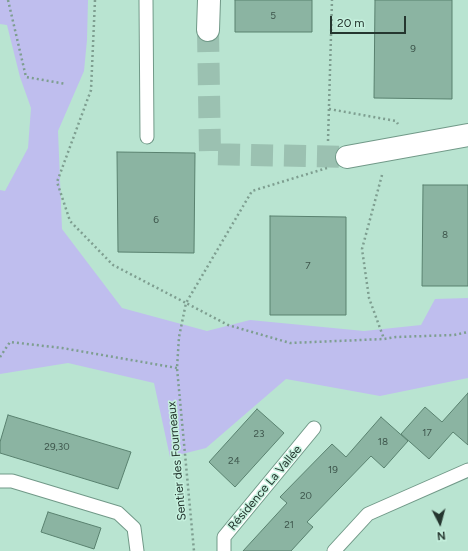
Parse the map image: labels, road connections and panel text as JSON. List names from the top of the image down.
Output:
{
  "streets": {
    "lane": ["Résidence La Vallée"],
    "path": ["Sentier des Fourneaux"]
  },
  "house_numbers": [
    "5",
    "9",
    "6",
    "8",
    "7",
    "17",
    "23",
    "18",
    "29,30",
    "24",
    "19",
    "20",
    "21"
  ],
  "scale_bar": "20 m",
  "north": "bottom"
}
